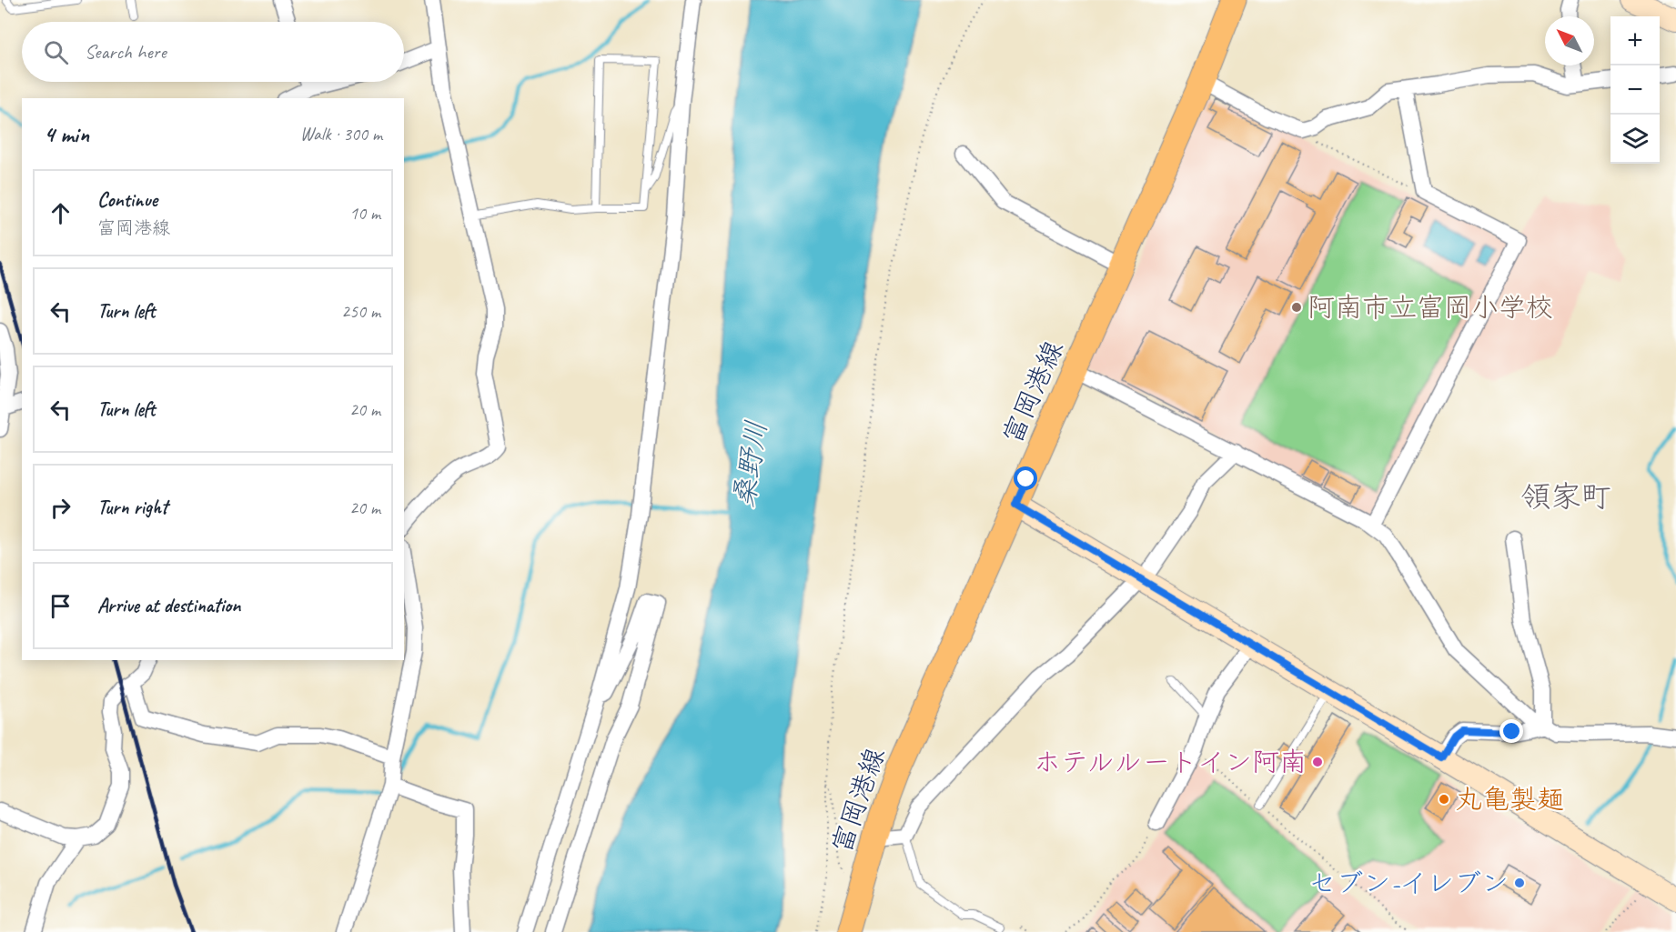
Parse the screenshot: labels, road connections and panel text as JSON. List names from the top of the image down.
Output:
{
  "streets": {
    "main road": ["富岡港線"]
  },
  "districts": ["領家町"],
  "water": ["桑野川"],
  "places": [
    "阿南市立富岡小学校",
    "ホテルルートイン阿南",
    "丸亀製麺",
    "セブン-イレブン"
  ],
  "north": "top left",
  "page": {
    "map_buttons": ["+", "−"],
    "search": "Search here",
    "heading": ["4 min", "Walk · 300 m"],
    "list": [
      ["Continue", "富岡港線", "10 m"],
      ["Turn left", "250 m"],
      ["Turn left", "20 m"],
      ["Turn right", "20 m"],
      "Arrive at destination"
    ]
  }
}
